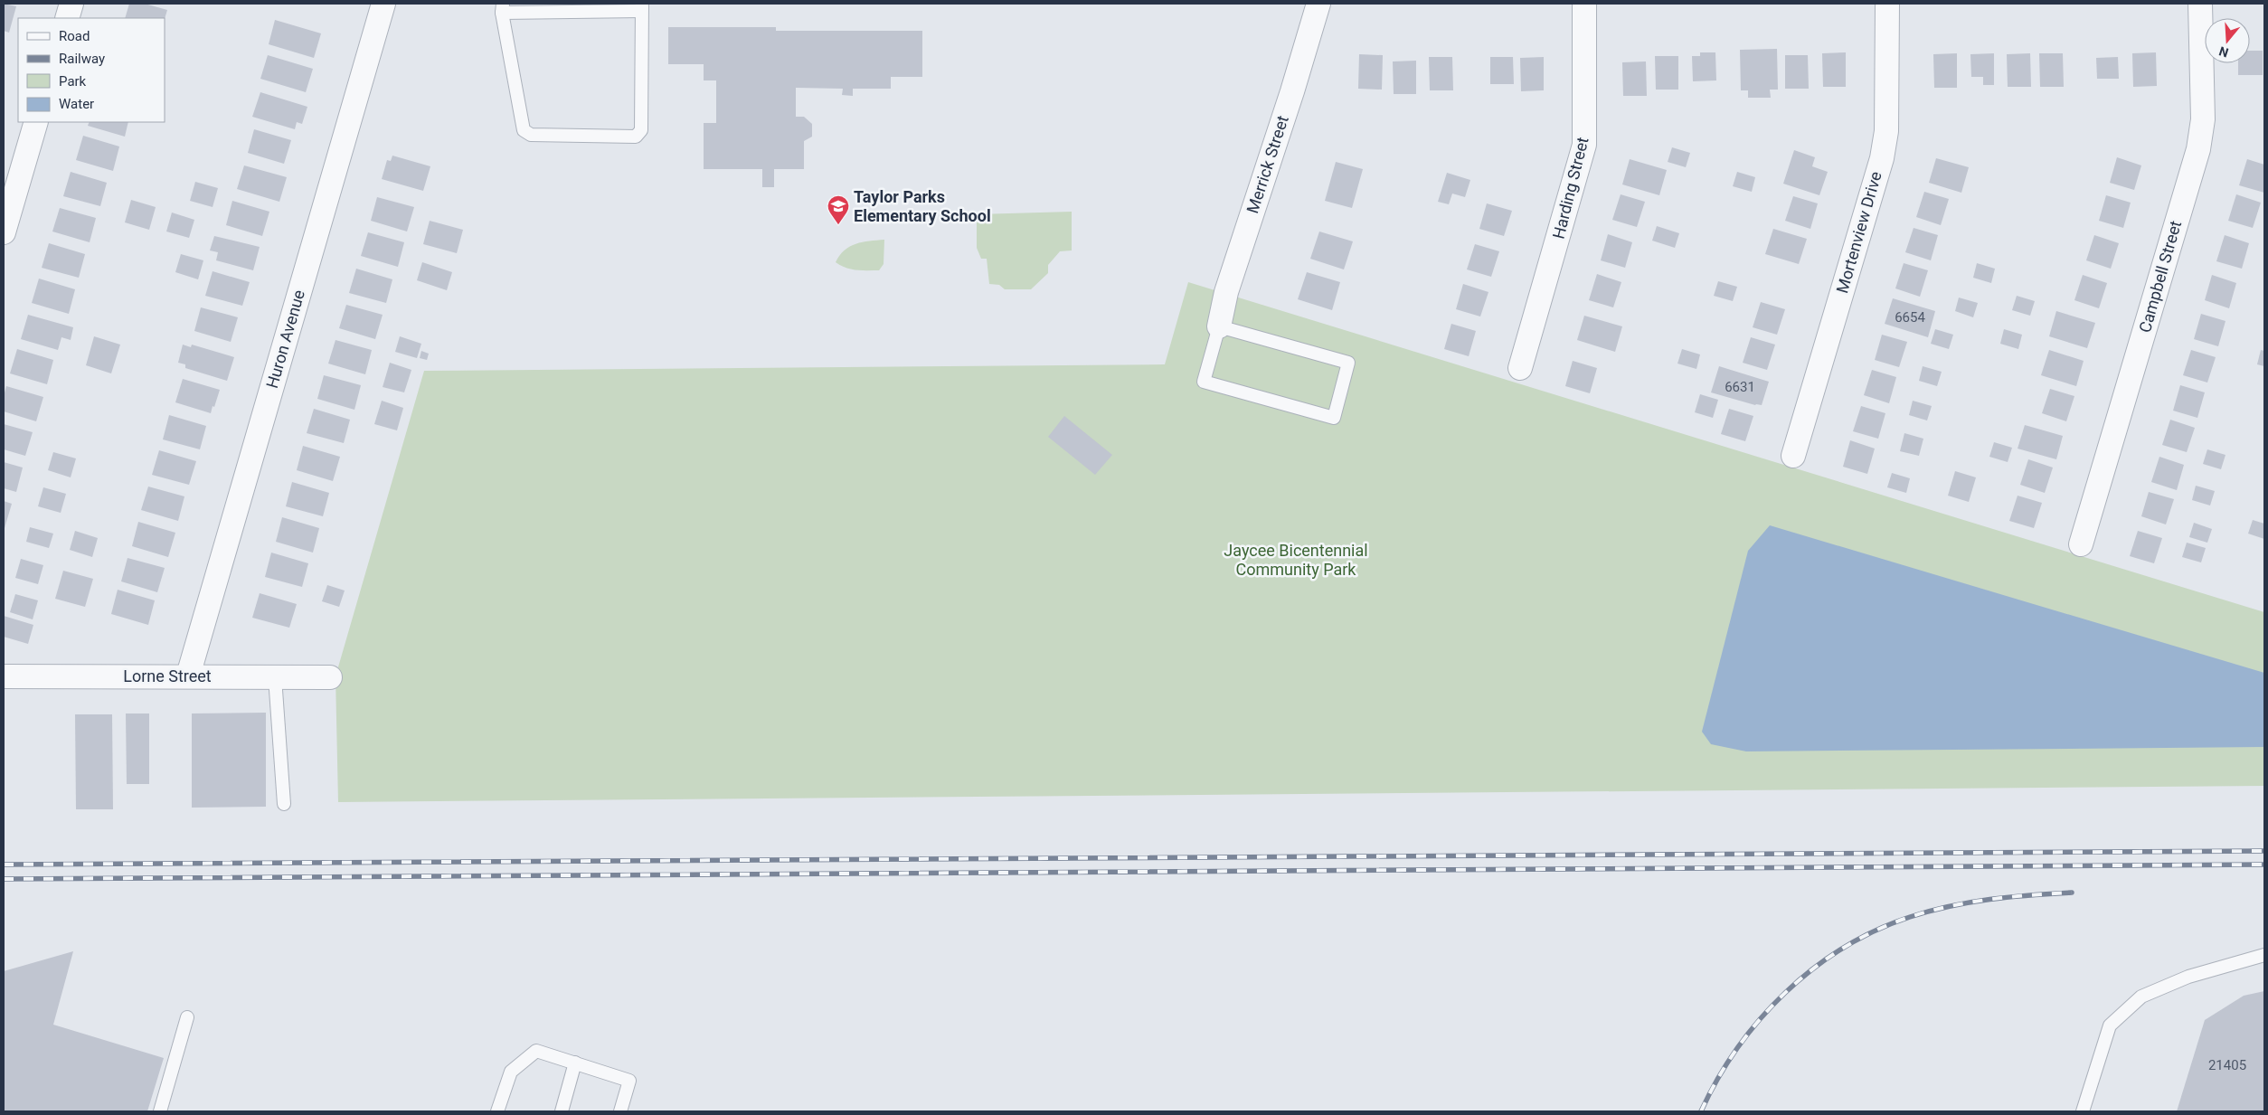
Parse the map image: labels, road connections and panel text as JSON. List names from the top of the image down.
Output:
{
  "streets": {
    "street": [
      "Merrick Street",
      "Harding Street",
      "Mortenview Drive",
      "Campbell Street",
      "Huron Avenue",
      "Lorne Street"
    ]
  },
  "crossings": [
    ["Huron Avenue", "Lorne Street"]
  ],
  "parks": ["Jaycee Bicentennial Community Park"],
  "places": {
    "school or university": ["Taylor Parks Elementary School"]
  },
  "house_numbers": ["6654", "6631", "21405"],
  "legend": [
    "Road",
    "Railway",
    "Park",
    "Water"
  ],
  "north": "bottom"
}
